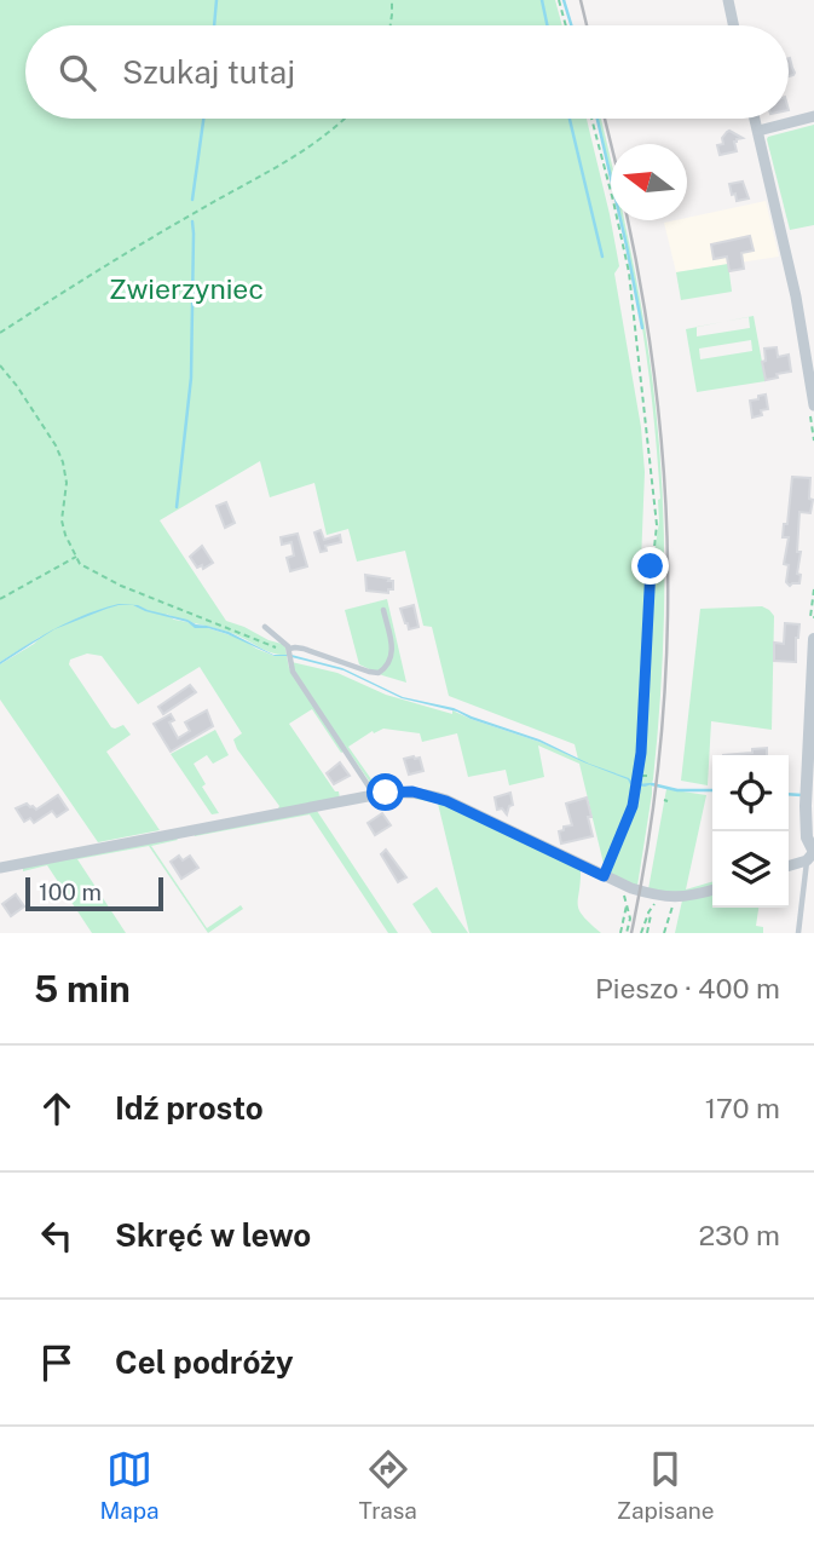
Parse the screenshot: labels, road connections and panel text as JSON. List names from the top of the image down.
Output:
{
  "parks": ["Zwierzyniec"],
  "scale_bar": "100 m",
  "north": "left",
  "page": {
    "search": "Szukaj tutaj",
    "scale": "100 m",
    "heading": ["5 min", "Pieszo · 400 m"],
    "list": [
      ["Idź prosto", "170 m"],
      ["Skręć w lewo", "230 m"],
      "Cel podróży"
    ],
    "nav": ["Mapa", "Trasa", "Zapisane"]
  }
}
